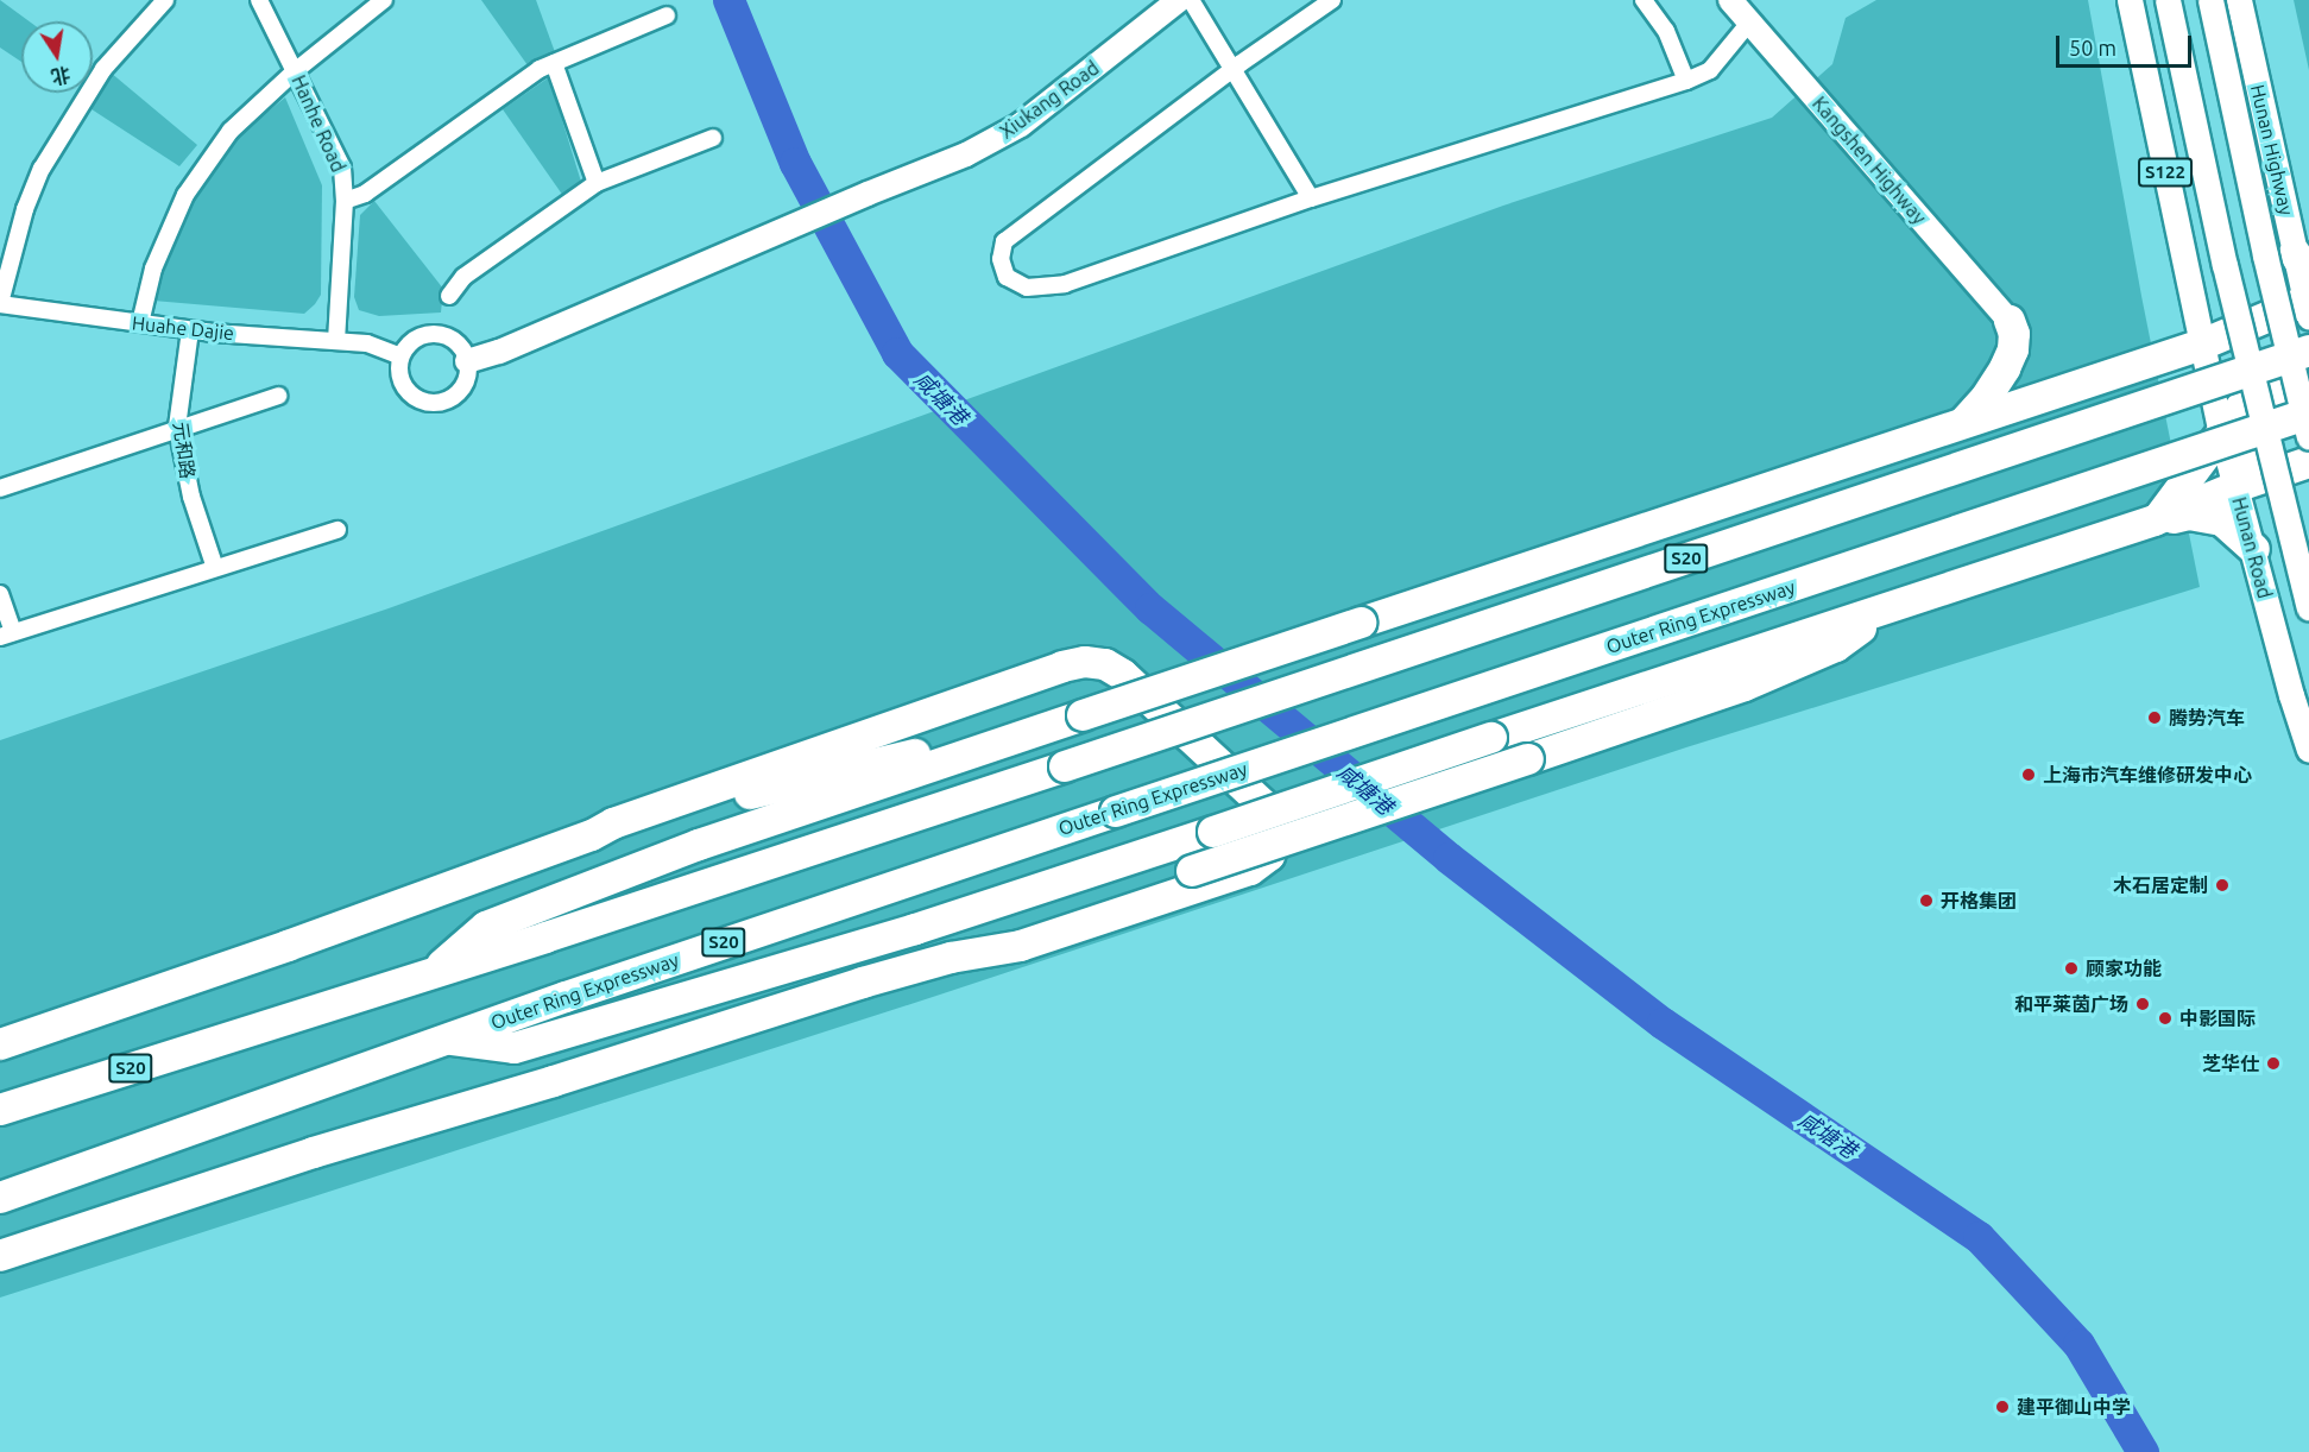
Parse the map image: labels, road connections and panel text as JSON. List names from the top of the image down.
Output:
{
  "streets": {
    "highway": ["S20", "Outer Ring Expressway"],
    "main road": ["Hunan Highway", "S122", "Hunan Road"],
    "street": [
      "Xiukang Road",
      "Hanhe Road",
      "Kangshen Highway",
      "Huahe Dajie",
      "元和路"
    ]
  },
  "crossings": [
    ["Xiukang Road", "Huahe Dajie"],
    ["Hanhe Road", "Huahe Dajie"],
    ["S122", "Hunan Road"],
    ["Huahe Dajie", "元和路"]
  ],
  "water": ["咸塘港"],
  "places": [
    "腾势汽车",
    "上海市汽车维修研发中心",
    "木石居定制",
    "开格集团",
    "顾家功能",
    "和平莱茵广场",
    "中影国际",
    "芝华仕",
    "建平御山中学"
  ],
  "scale_bar": "50 m",
  "north": "bottom"
}
